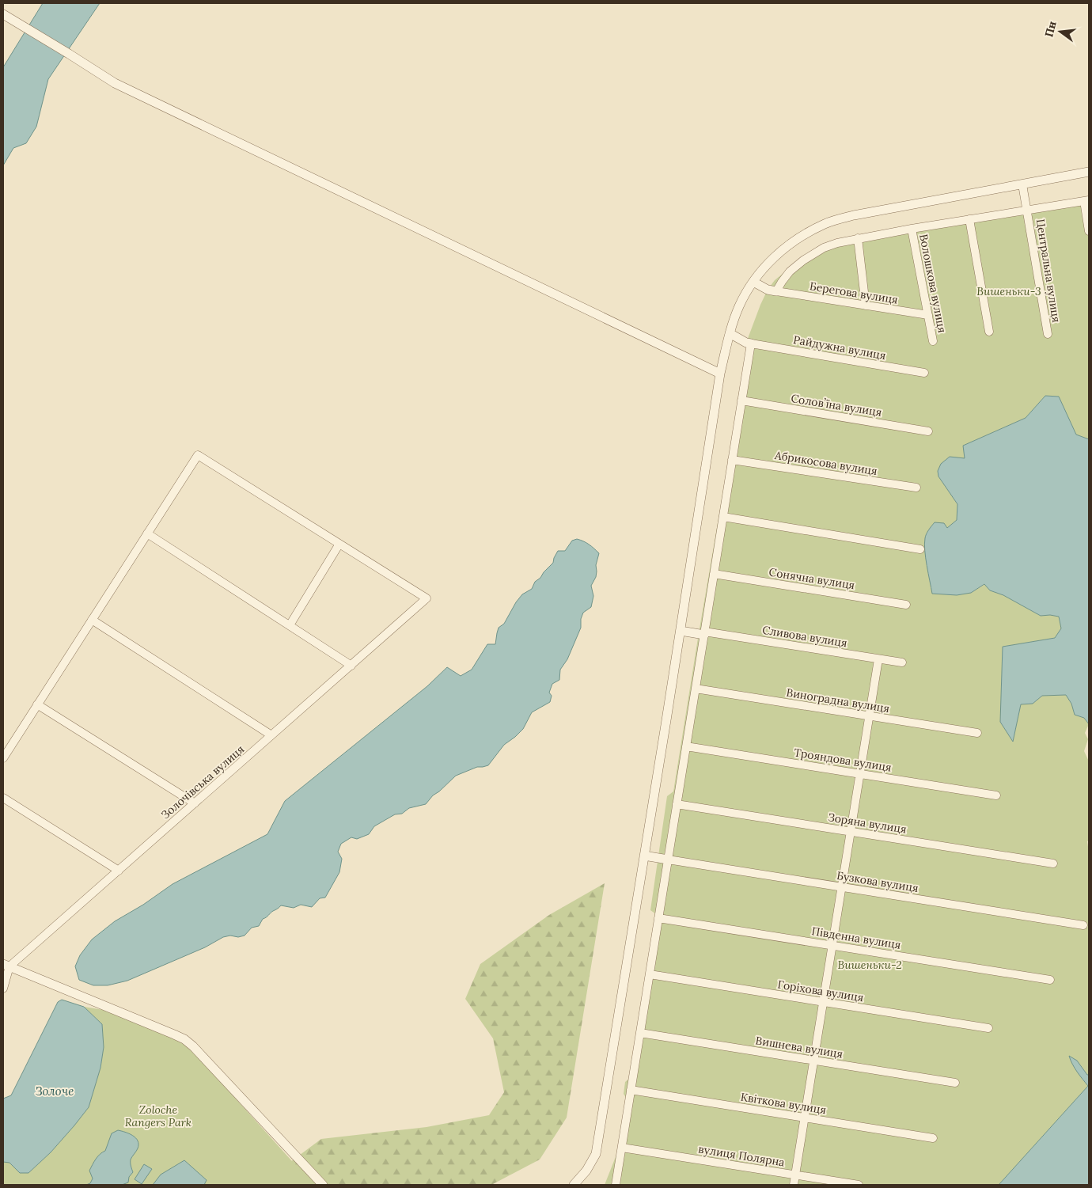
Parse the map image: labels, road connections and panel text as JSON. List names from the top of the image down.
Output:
{
  "streets": {
    "street": [
      "Центральна вулиця",
      "Волошкова вулиця",
      "Берегова вулиця",
      "Райдужна вулиця",
      "Соловʼїна вулиця",
      "Абрикосова вулиця",
      "Сонячна вулиця",
      "Сливова вулиця",
      "Виноградна вулиця",
      "Трояндова вулиця",
      "Золочівська вулиця",
      "Зоряна вулиця",
      "Бузкова вулиця",
      "Південна вулиця",
      "Горіхова вулиця",
      "Вишнева вулиця",
      "Квіткова вулиця",
      "вулиця Полярна"
    ]
  },
  "crossings": [
    ["Волошкова вулиця", "Берегова вулиця"]
  ],
  "water": ["Золоче"],
  "parks": ["Вишеньки-3", "Вишеньки-2", "Zoloche Rangers Park"],
  "north": "left"
}
